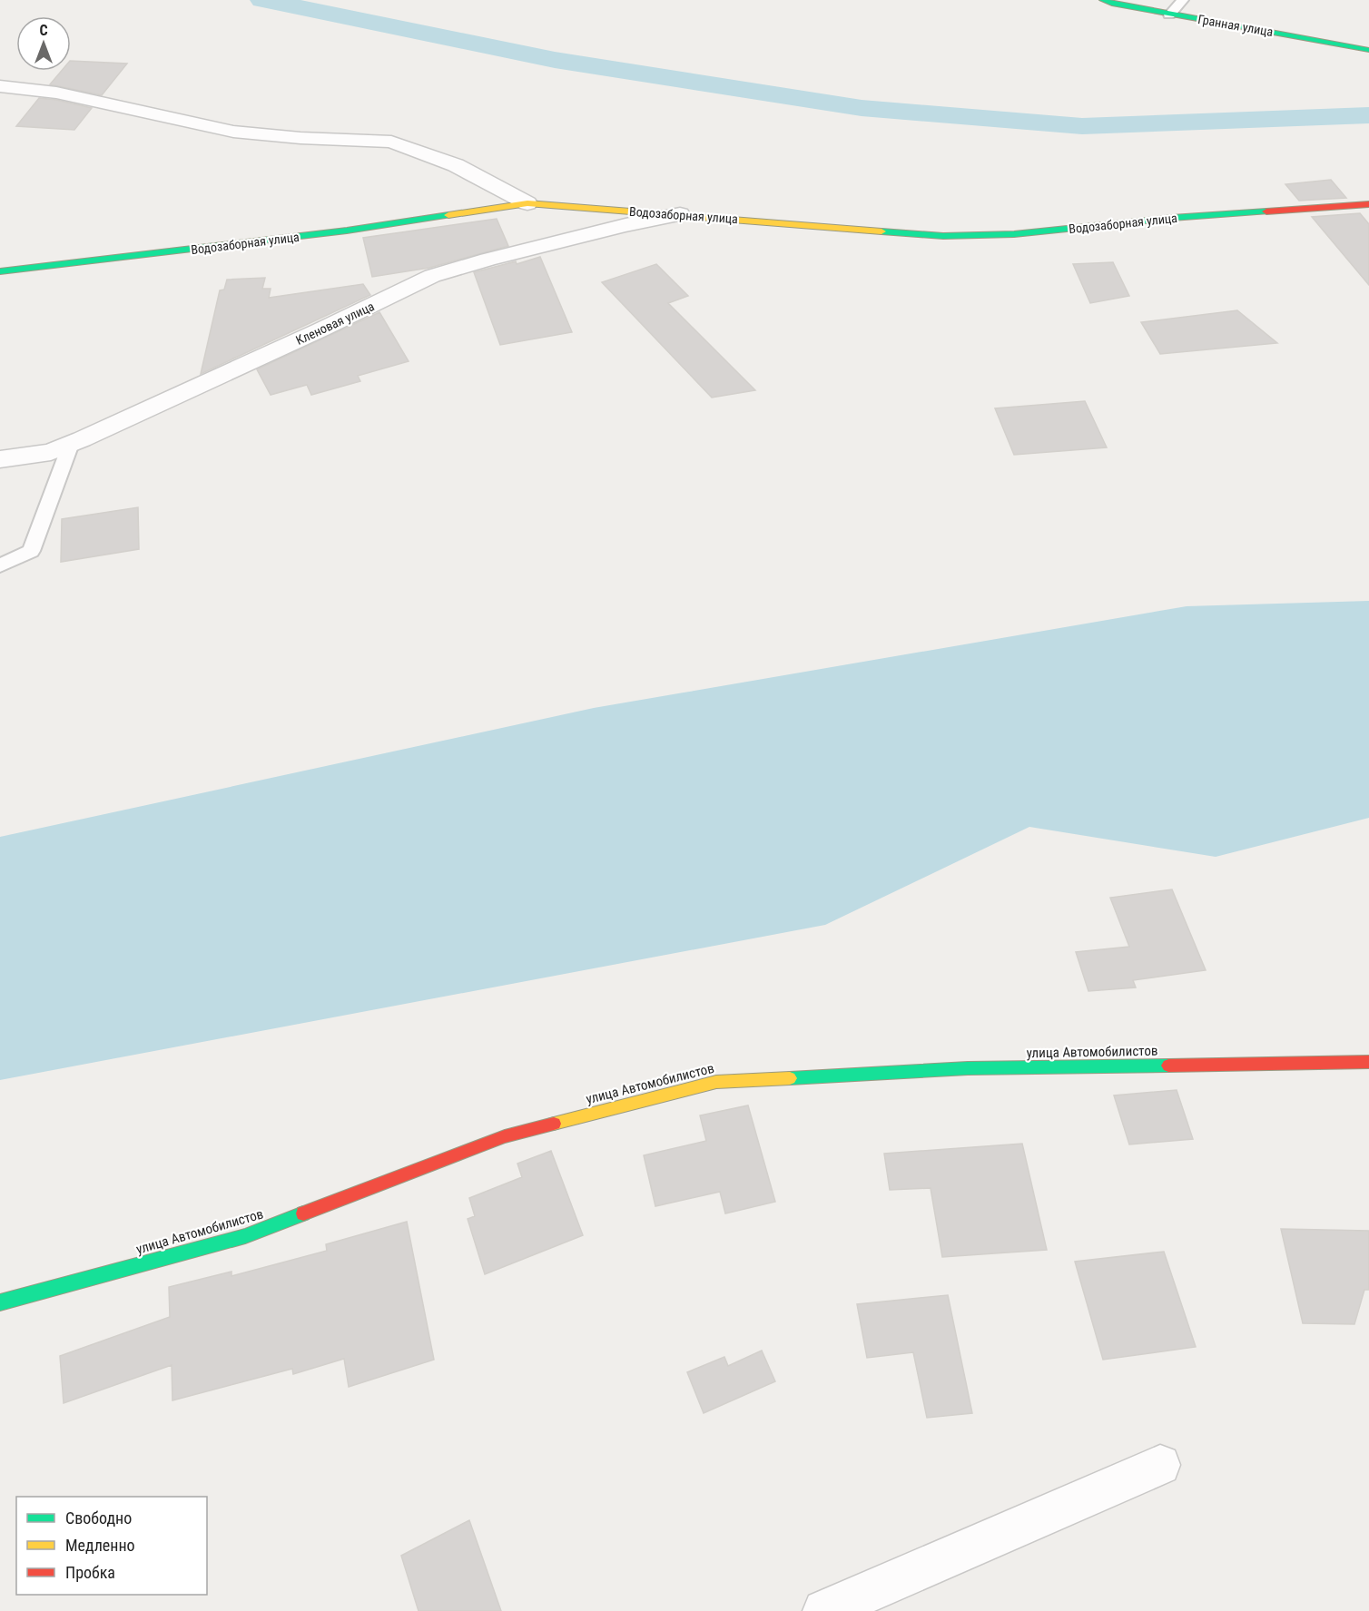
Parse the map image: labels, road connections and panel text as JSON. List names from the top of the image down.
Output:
{
  "streets": {
    "street": [
      "Гранная улица",
      "Водозаборная улица",
      "Кленовая улица",
      "улица Автомобилистов"
    ]
  },
  "crossings": [
    ["Водозаборная улица", "Кленовая улица"]
  ],
  "legend": ["Свободно", "Медленно", "Пробка"],
  "north": "top"
}
